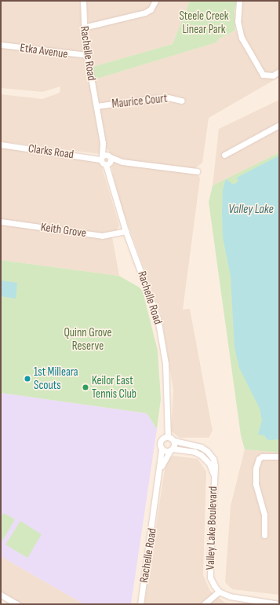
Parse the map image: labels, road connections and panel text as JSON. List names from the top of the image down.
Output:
{
  "streets": {
    "street": [
      "Etka Avenue",
      "Rachelle Road",
      "Maurice Court",
      "Clarks Road",
      "Keith Grove",
      "Valley Lake Boulevard"
    ]
  },
  "crossings": [
    ["Etka Avenue", "Rachelle Road"],
    ["Rachelle Road", "Maurice Court"],
    ["Rachelle Road", "Clarks Road"],
    ["Rachelle Road", "Keith Grove"]
  ],
  "water": ["Valley Lake"],
  "parks": ["Steele Creek Linear Park", "Quinn Grove Reserve"],
  "places": ["1st Milleara Scouts", "Keilor East Tennis Club"]
}
